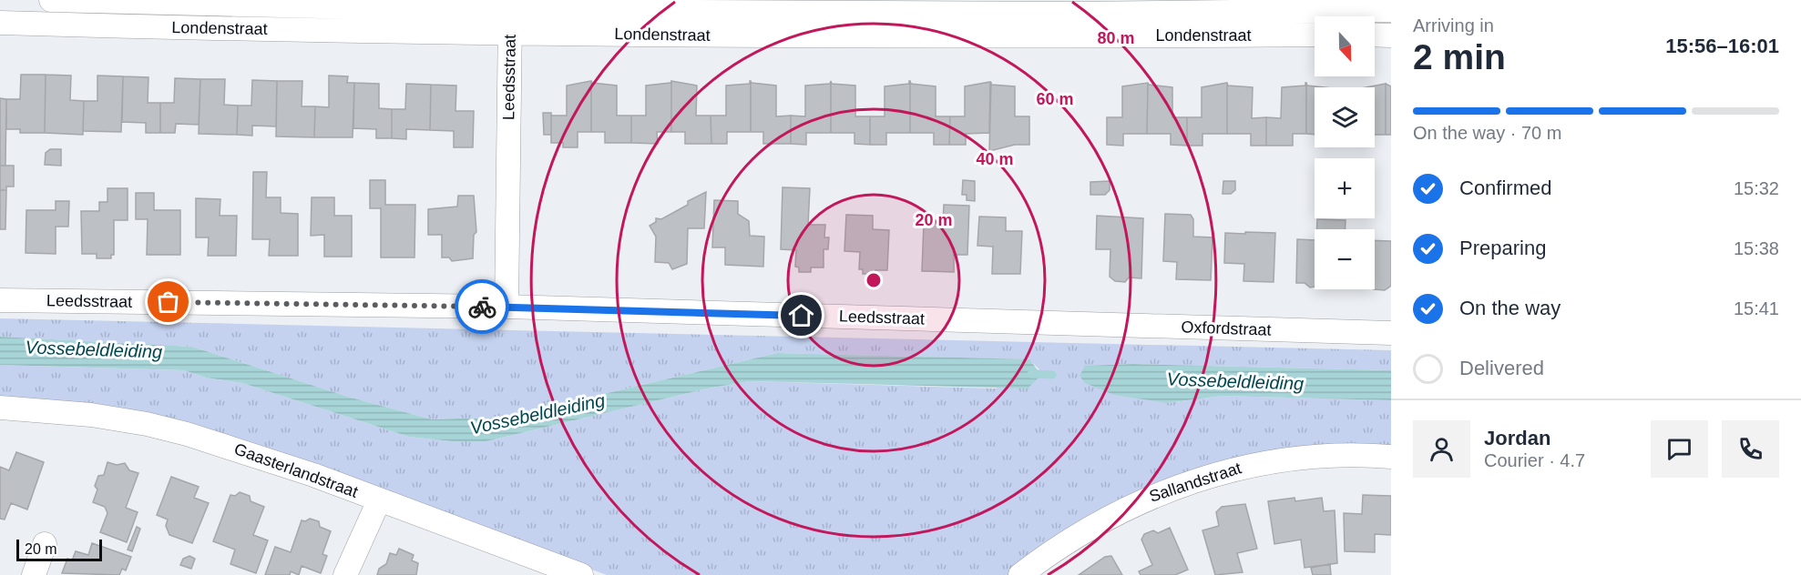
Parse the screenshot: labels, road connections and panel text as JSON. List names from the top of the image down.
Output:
{
  "streets": {
    "street": [
      "Londenstraat",
      "Leedsstraat",
      "Oxfordstraat",
      "Gaasterlandstraat",
      "Sallandstraat"
    ]
  },
  "crossings": [
    ["Londenstraat", "Leedsstraat"],
    ["Leedsstraat", "Oxfordstraat"]
  ],
  "water": ["Vossebeldleiding"],
  "scale_bar": "20 m",
  "north": "bottom",
  "page": {
    "heading": ["2 min", "Arriving in", "15:56–16:01"],
    "panel": ["Jordan", "Courier · 4.7"],
    "map_buttons": ["+", "−"],
    "bar": "On the way · 70 m",
    "list": [
      ["Confirmed", "15:32"],
      ["Preparing", "15:38"],
      ["On the way", "15:41"],
      "Delivered"
    ],
    "scale": "20 m"
  },
  "rings": [
    "80 m",
    "60 m",
    "40 m",
    "20 m"
  ]
}
